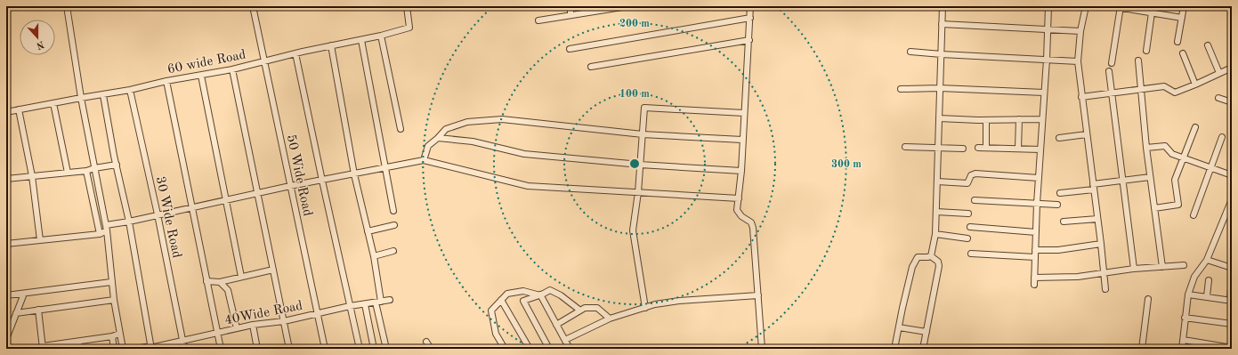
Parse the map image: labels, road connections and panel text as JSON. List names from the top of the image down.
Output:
{
  "streets": {
    "street": [
      "60 wide Road",
      "50 Wide Road",
      "30 Wide Road",
      "40Wide Road"
    ]
  },
  "crossings": [
    ["60 wide Road", "50 Wide Road"],
    ["60 wide Road", "30 Wide Road"],
    ["50 Wide Road", "40Wide Road"],
    ["30 Wide Road", "40Wide Road"]
  ],
  "north": "bottom",
  "rings": ["200 m", "100 m", "300 m"]
}
